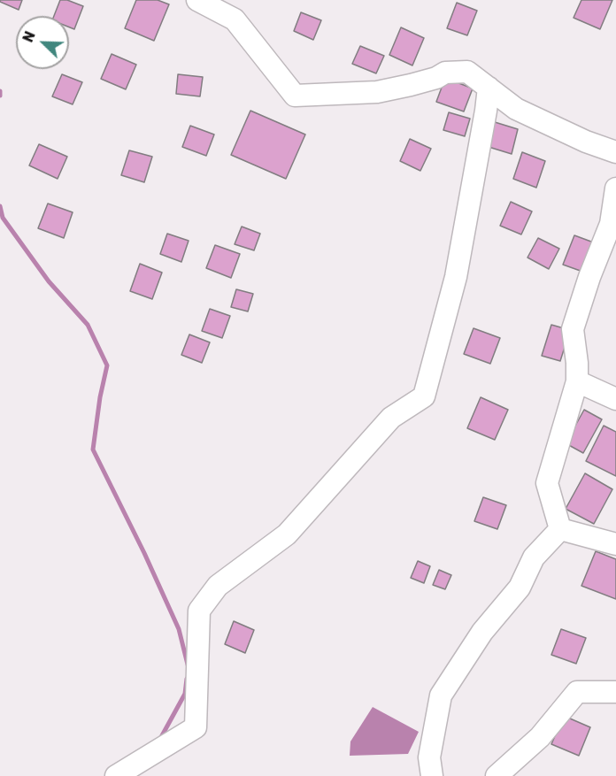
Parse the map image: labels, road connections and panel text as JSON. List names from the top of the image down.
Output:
{
  "north": "top left"
}
